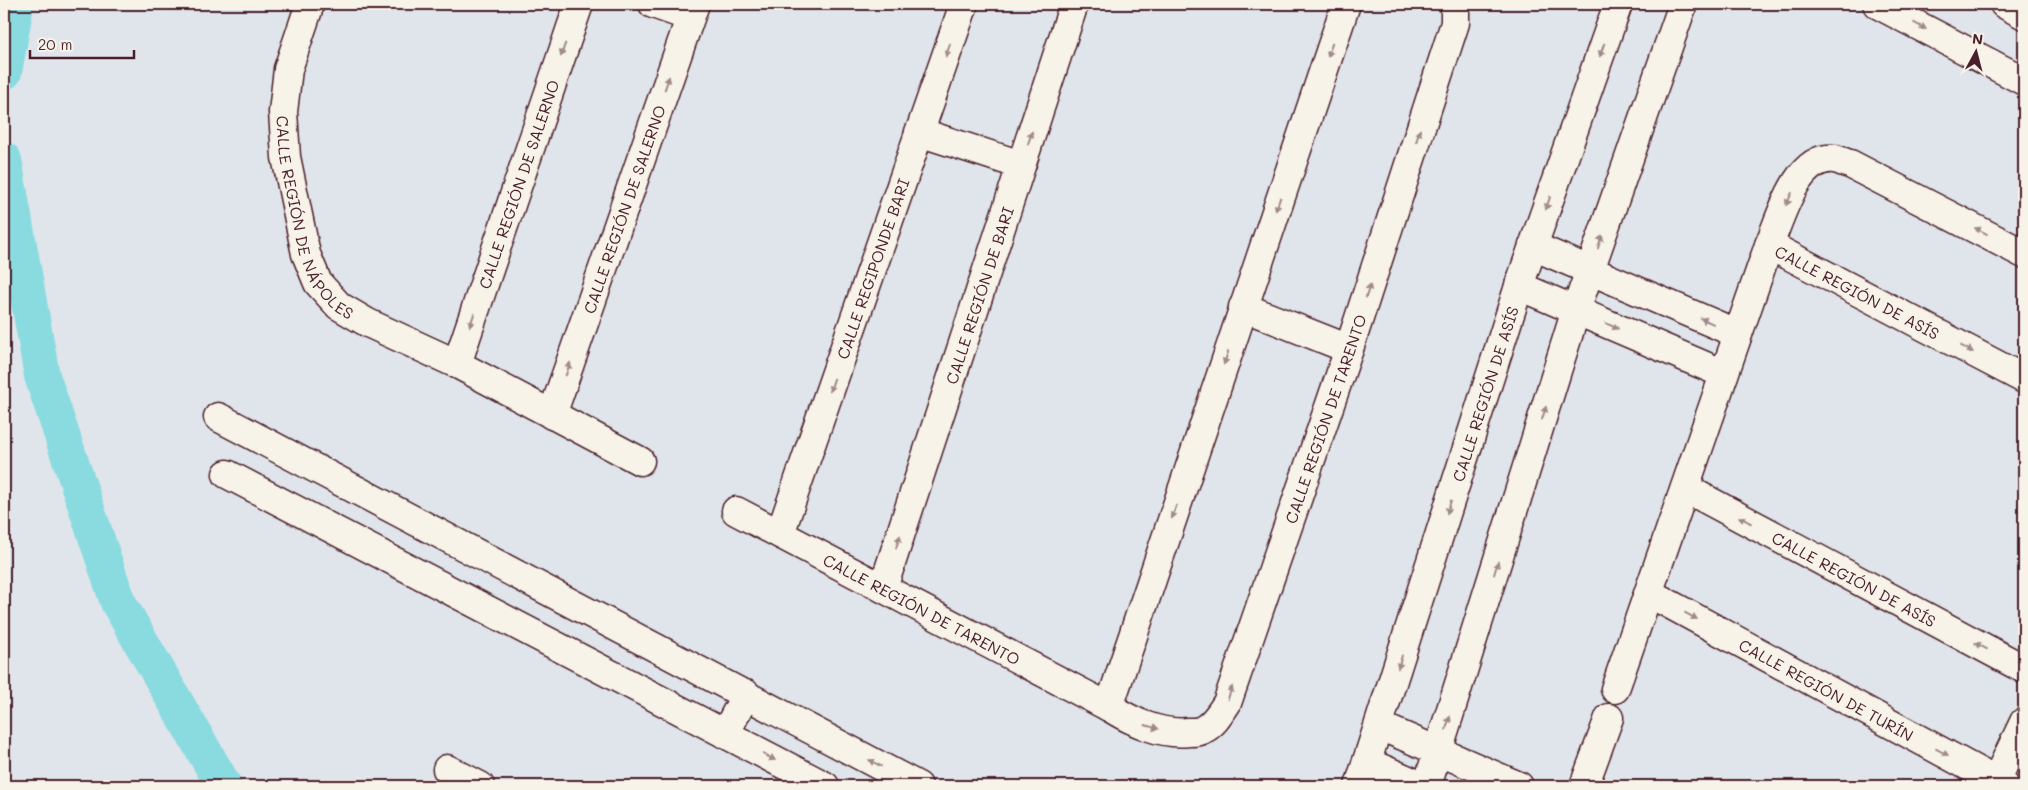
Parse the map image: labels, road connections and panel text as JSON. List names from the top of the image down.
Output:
{
  "streets": {
    "street": [
      "CALLE REGIÓN DE SALERNO",
      "CALLE REGIÓN DE NÁPOLES",
      "CALLE REGIPONDE BARI",
      "CALLE REGIÓN DE ASÍS",
      "CALLE REGIÓN DE BARI",
      "CALLE REGIÓN DE TARENTO",
      "CALLE REGIÓN DE TURÍN"
    ]
  },
  "crossings": [
    ["CALLE REGIÓN DE SALERNO", "CALLE REGIÓN DE NÁPOLES"],
    ["CALLE REGIPONDE BARI", "CALLE REGIÓN DE TARENTO"],
    ["CALLE REGIÓN DE ASÍS", "CALLE REGIÓN DE TURÍN"],
    ["CALLE REGIÓN DE BARI", "CALLE REGIÓN DE TARENTO"]
  ],
  "one_way": ["CALLE REGIPONDE BARI", "CALLE REGIÓN DE BARI", "CALLE REGIÓN DE TURÍN"],
  "scale_bar": "20 m",
  "north": "top"
}
